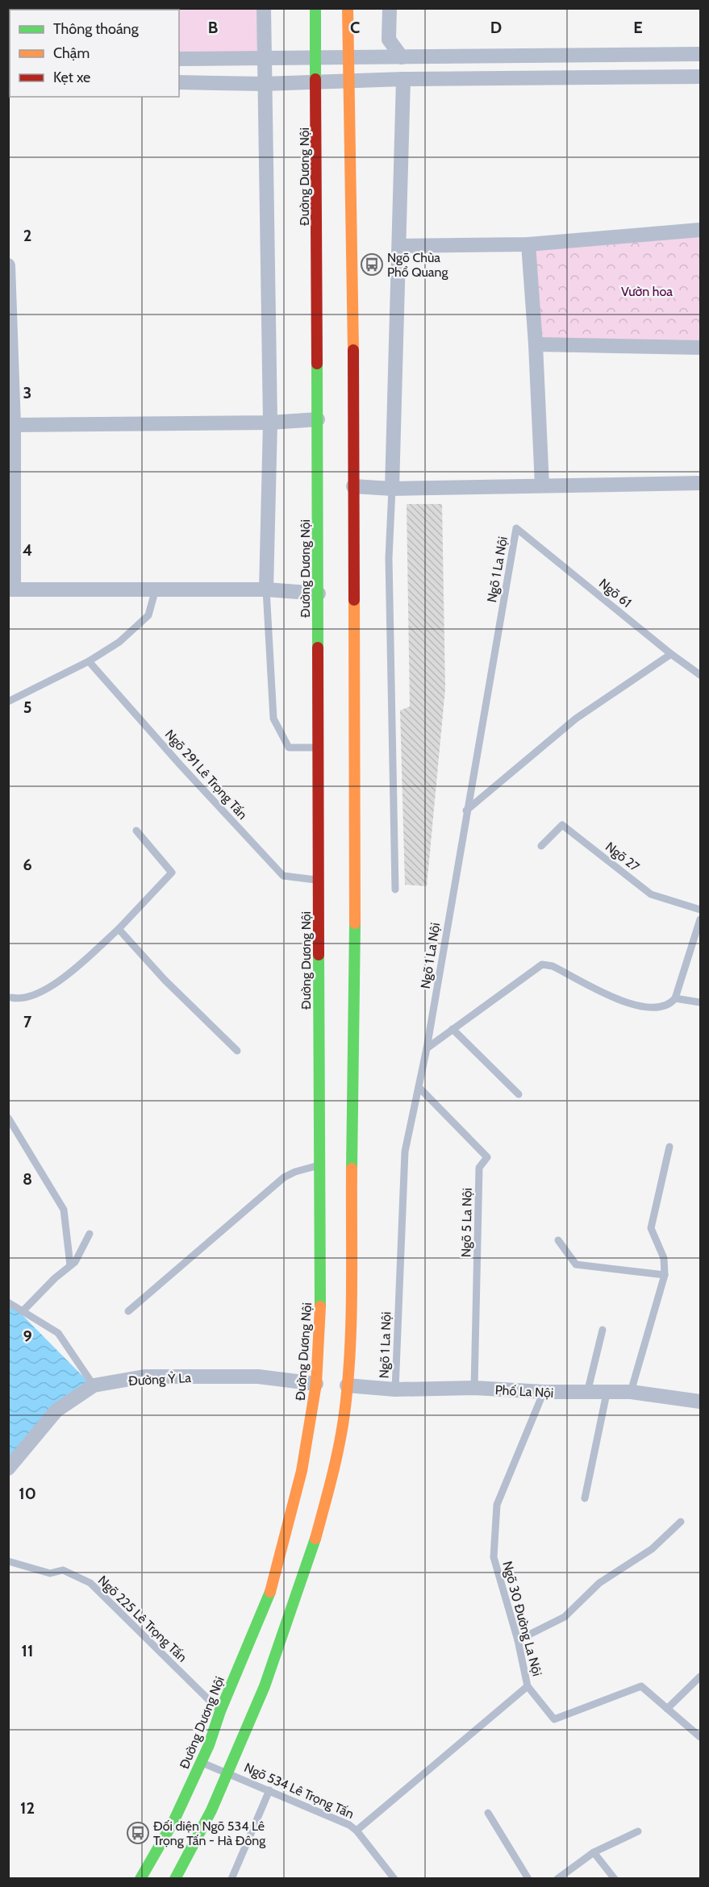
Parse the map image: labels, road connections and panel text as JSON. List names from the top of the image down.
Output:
{
  "streets": {
    "main road": ["Đường Dương Nội"],
    "street": ["Đường Ỷ La", "Phố La Nội"],
    "lane": [
      "Ngõ 1 La Nội",
      "Ngõ 61",
      "Ngõ 291 Lê Trọng Tấn",
      "Ngõ 27",
      "Ngõ 5 La Nội",
      "Ngõ 225 Lê Trọng Tấn",
      "Ngõ 30 Đường La Nội",
      "Ngõ 534 Lê Trọng Tấn"
    ]
  },
  "crossings": [
    ["Đường Dương Nội", "Ngõ 291 Lê Trọng Tấn"],
    ["Đường Dương Nội", "Đường Ỷ La"],
    ["Đường Dương Nội", "Ngõ 225 Lê Trọng Tấn"],
    ["Đường Dương Nội", "Ngõ 534 Lê Trọng Tấn"],
    ["Ngõ 1 La Nội", "Ngõ 61"],
    ["Ngõ 1 La Nội", "Ngõ 5 La Nội"],
    ["Ngõ 1 La Nội", "Phố La Nội"],
    ["Ngõ 5 La Nội", "Phố La Nội"],
    ["Phố La Nội", "Ngõ 30 Đường La Nội"]
  ],
  "parks": ["Vườn hoa"],
  "places": {
    "bus stop": ["Ngõ Chùa Phổ Quang", "Đối diện Ngõ 534 Lê Trọng Tấn - Hà Đông"]
  },
  "legend": ["Thông thoáng", "Chậm", "Kẹt xe"],
  "grid": {
    "columns": [
      "B",
      "C",
      "D",
      "E"
    ],
    "rows": [
      "2",
      "3",
      "4",
      "5",
      "6",
      "7",
      "8",
      "9",
      "10",
      "11",
      "12"
    ]
  }
}
